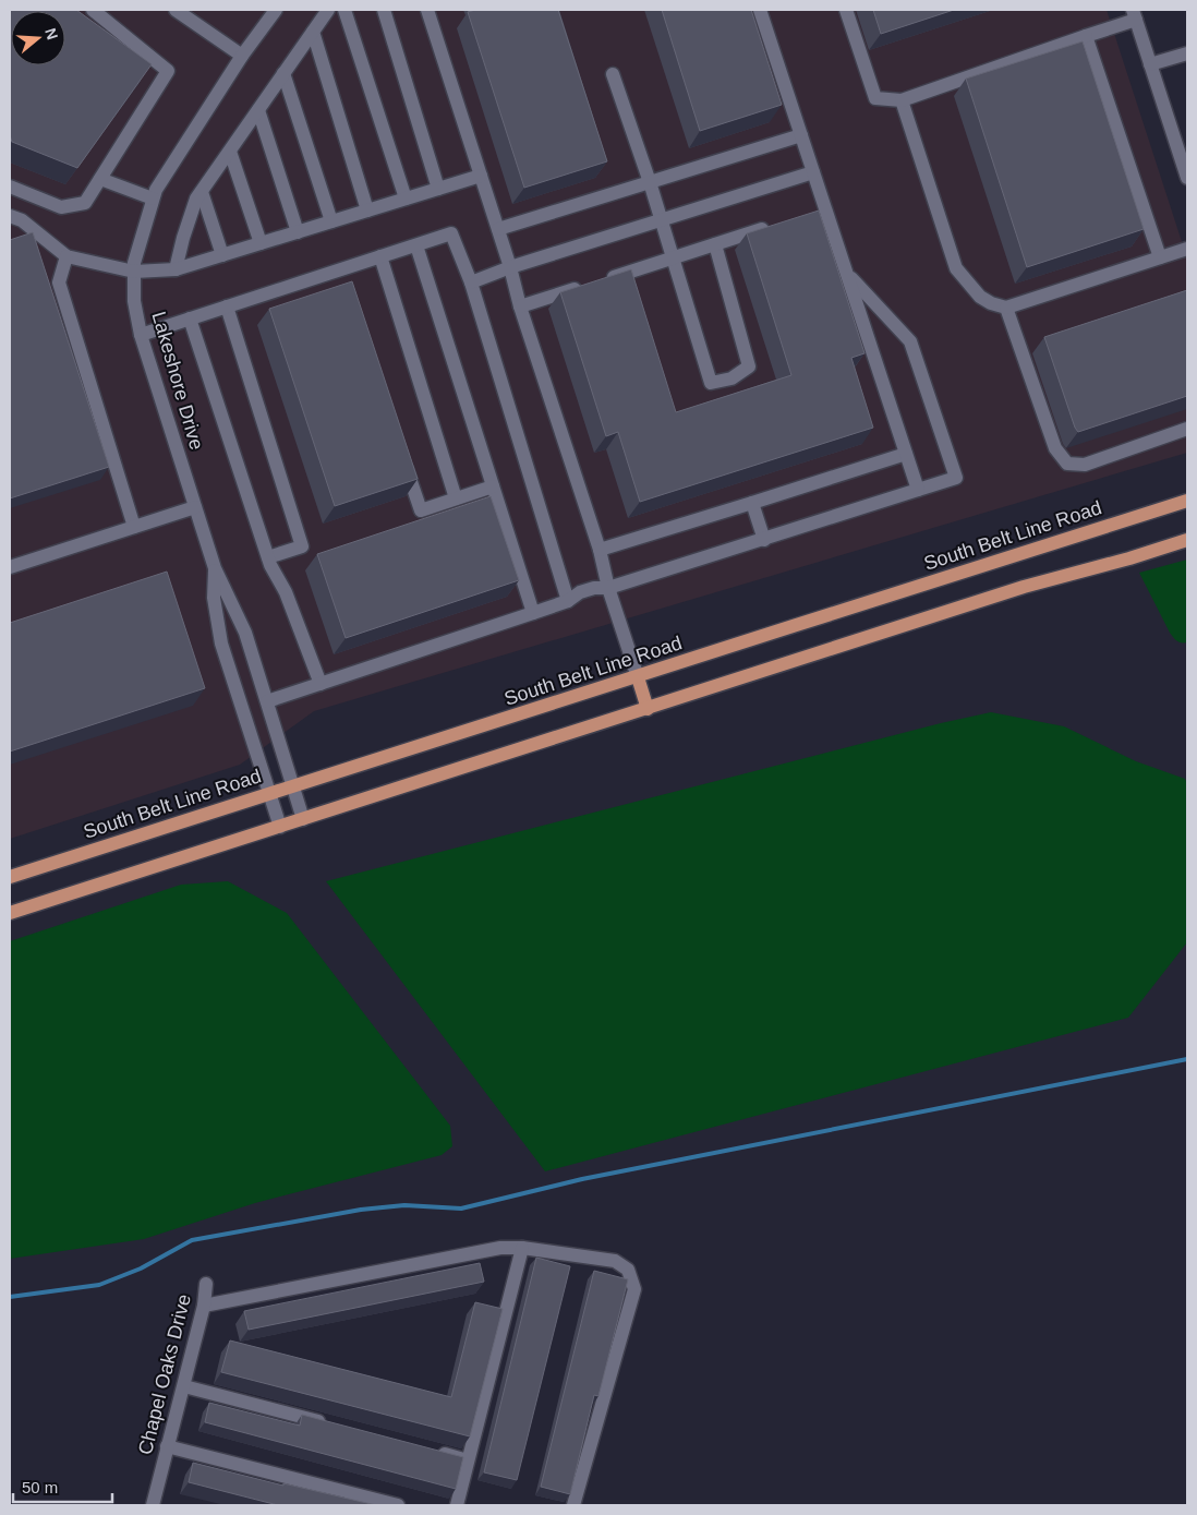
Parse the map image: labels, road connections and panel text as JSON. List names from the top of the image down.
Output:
{
  "streets": {
    "main road": ["South Belt Line Road"],
    "street": ["Lakeshore Drive", "Chapel Oaks Drive"]
  },
  "crossings": [
    ["Lakeshore Drive", "South Belt Line Road"]
  ],
  "scale_bar": "50 m",
  "north": "right"
}
